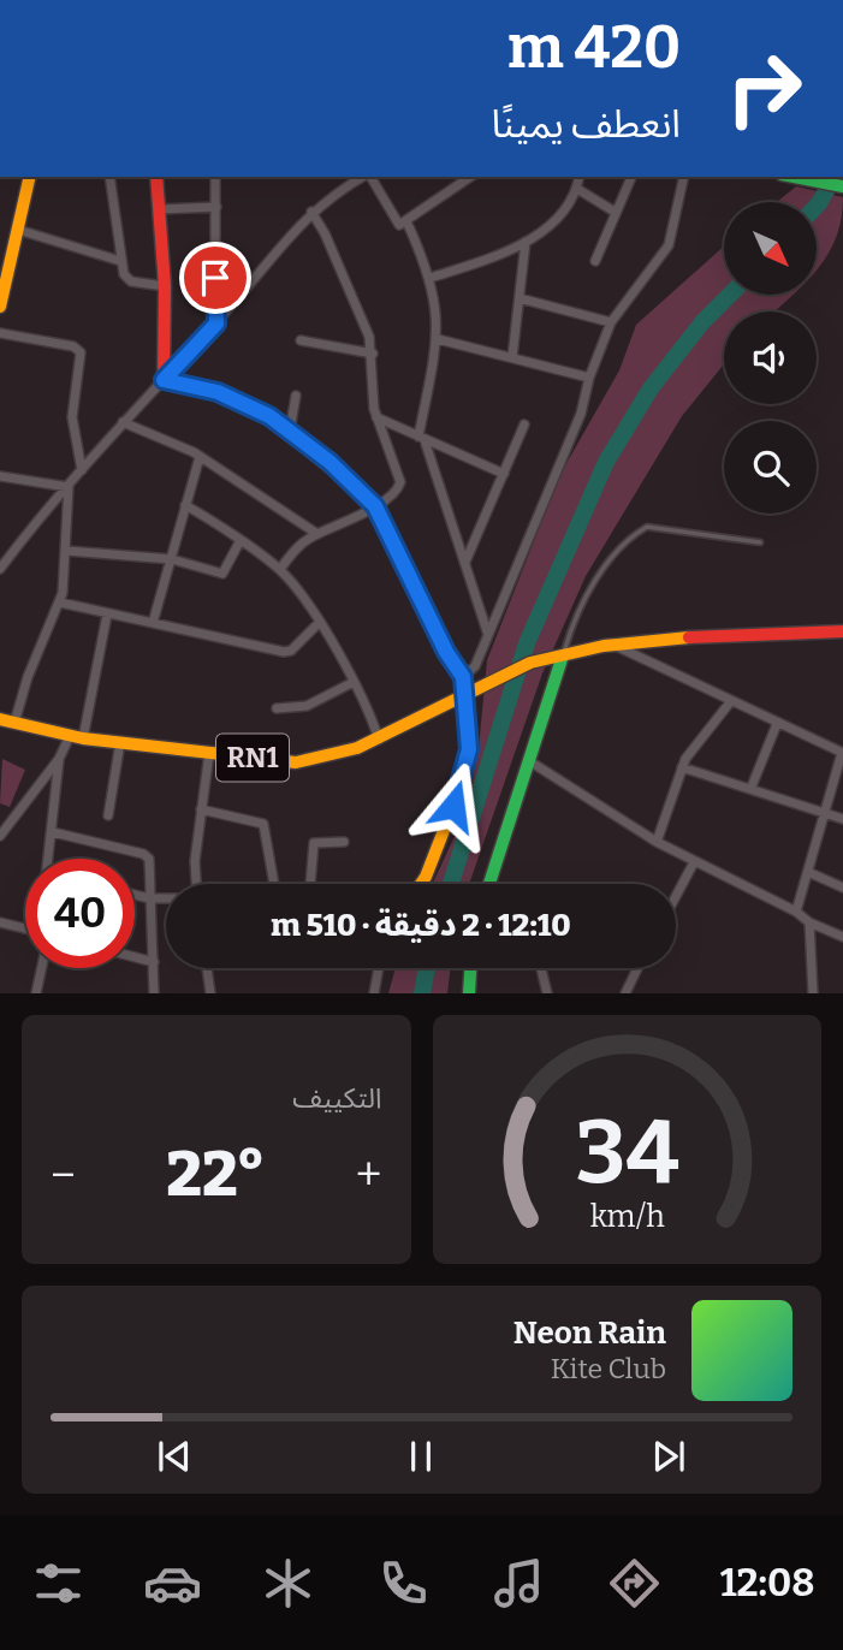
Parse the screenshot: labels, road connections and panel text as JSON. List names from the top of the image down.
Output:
{
  "streets": {
    "street": ["RN1"]
  },
  "north": "bottom right",
  "page": {
    "turn": ["420 m", "انعطف يمينًا"],
    "limit": "40",
    "trip": "12:10 · 2 دقيقة · 510 m",
    "tile": "التكييف",
    "heat": ["−", "22°", "+"],
    "song": ["Neon Rain", "Kite Club"],
    "tabs": "12:08",
    "gauge": ["34", "km/h"]
  }
}
